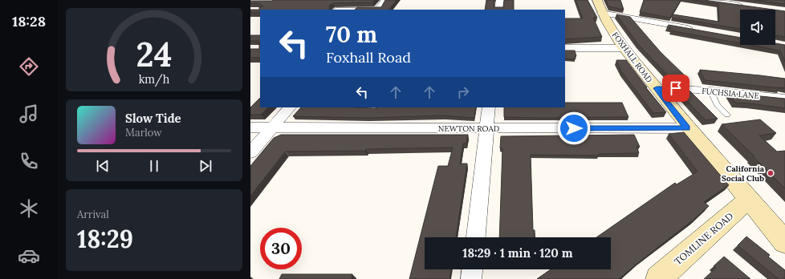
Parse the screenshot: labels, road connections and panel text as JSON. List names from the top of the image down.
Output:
{
  "streets": {
    "main road": ["FOXHALL ROAD", "TOMLINE ROAD"],
    "street": ["FUCHSIA LANE", "NEWTON ROAD"]
  },
  "crossings": [
    ["FOXHALL ROAD", "FUCHSIA LANE"],
    ["FOXHALL ROAD", "NEWTON ROAD"],
    ["FOXHALL ROAD", "TOMLINE ROAD"]
  ],
  "places": ["California Social Club"],
  "page": {
    "tabs": "18:28",
    "turn": ["70 m", "Foxhall Road"],
    "song": ["Slow Tide", "Marlow"],
    "tile": ["Arrival", "18:29"],
    "limit": "30",
    "trip": "18:29 · 1 min · 120 m",
    "gauge": ["24", "km/h"]
  }
}
